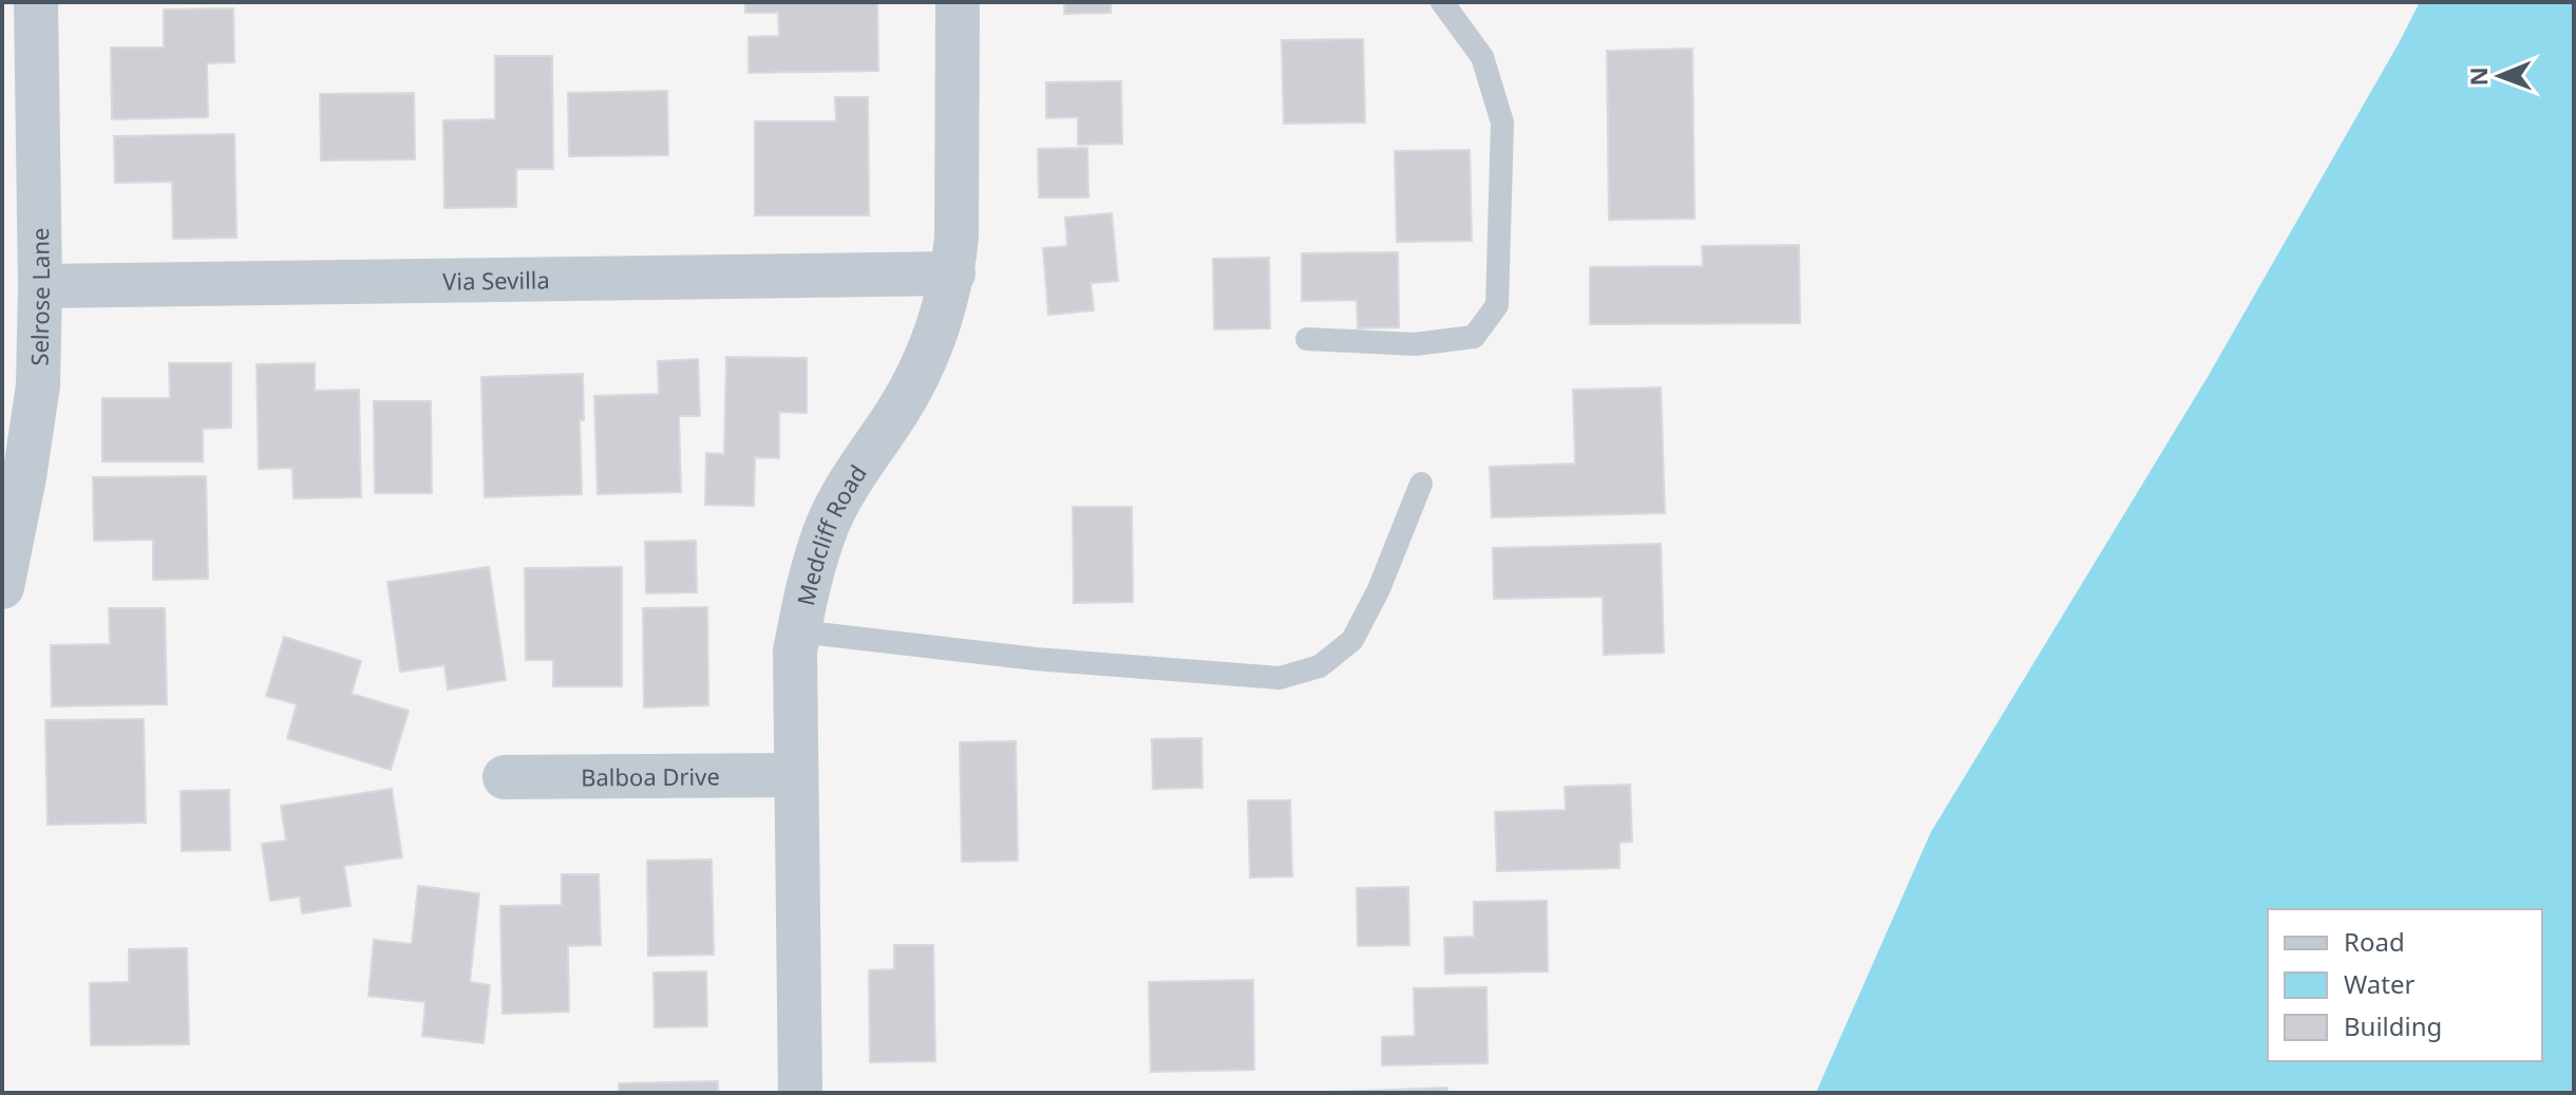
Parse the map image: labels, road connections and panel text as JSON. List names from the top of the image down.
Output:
{
  "streets": {
    "street": [
      "Via Sevilla",
      "Selrose Lane",
      "Medcliff Road",
      "Balboa Drive"
    ]
  },
  "crossings": [
    ["Via Sevilla", "Selrose Lane"],
    ["Via Sevilla", "Medcliff Road"],
    ["Medcliff Road", "Balboa Drive"]
  ],
  "legend": ["Road", "Water", "Building"],
  "north": "left"
}
